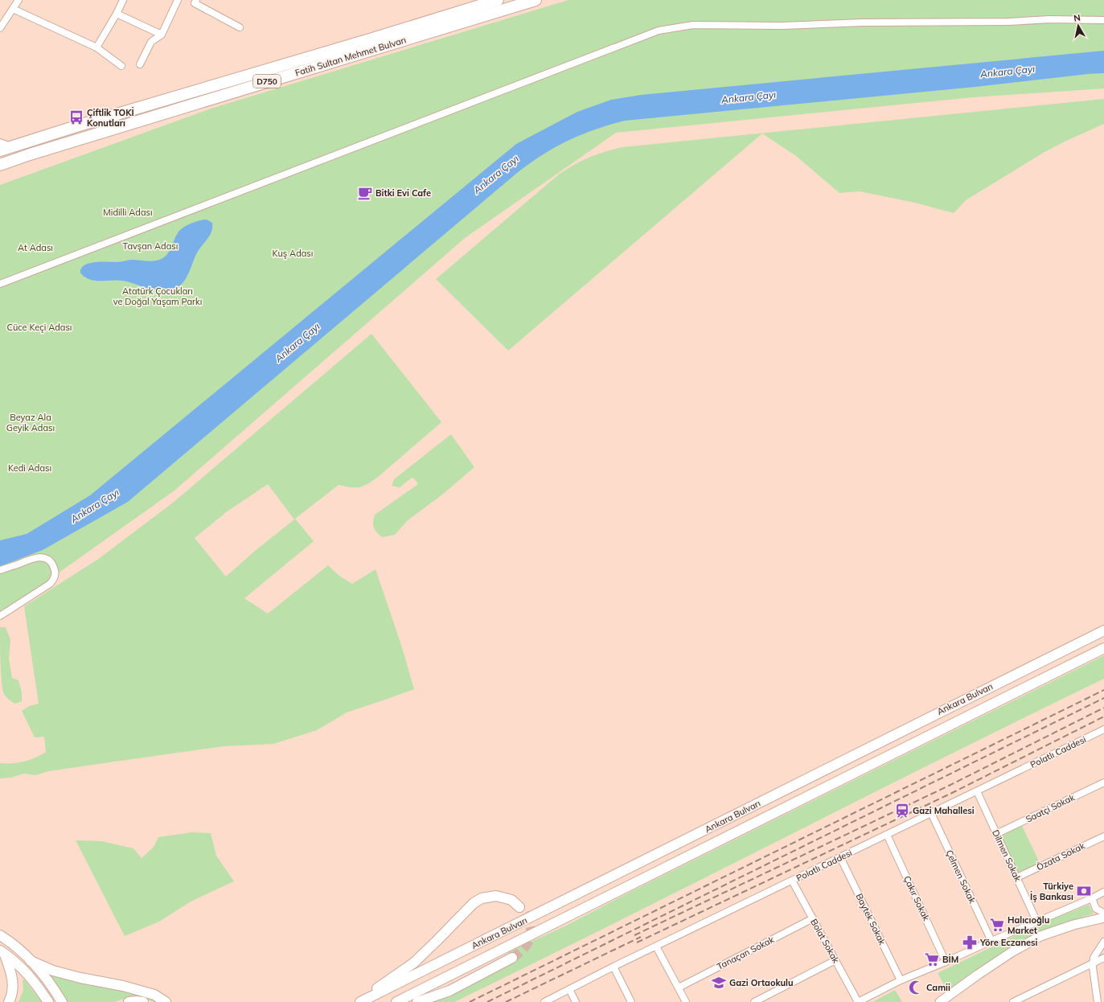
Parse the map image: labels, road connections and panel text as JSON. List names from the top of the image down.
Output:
{
  "streets": {
    "highway": ["Fatih Sultan Mehmet Bulvarı", "D750"],
    "main road": ["Ankara Bulvarı"],
    "street": [
      "Polatlı Caddesi",
      "Saatçi Sokak",
      "Dilmen Sokak",
      "Özata Sokak",
      "Çelmen Sokak",
      "Çakır Sokak",
      "Baytek Sokak",
      "Bolat Sokak",
      "Tanaçan Sokak"
    ]
  },
  "crossings": [
    ["Polatlı Caddesi", "Dilmen Sokak"],
    ["Polatlı Caddesi", "Çelmen Sokak"],
    ["Polatlı Caddesi", "Çakır Sokak"],
    ["Polatlı Caddesi", "Baytek Sokak"],
    ["Polatlı Caddesi", "Bolat Sokak"],
    ["Saatçi Sokak", "Dilmen Sokak"],
    ["Dilmen Sokak", "Özata Sokak"],
    ["Bolat Sokak", "Tanaçan Sokak"]
  ],
  "water": ["Ankara Çayı"],
  "parks": [
    "Midilli Adası",
    "Tavşan Adası",
    "At Adası",
    "Kuş Adası",
    "Atatürk Çocukları ve Doğal Yaşam Parkı",
    "Cüce Keçi Adası",
    "Beyaz Ala Geyik Adası",
    "Kedi Adası"
  ],
  "places": {
    "bus stop": ["Çiftlik TOKİ Konutları"],
    "cafe": ["Bitki Evi Cafe"],
    "station": ["Gazi Mahallesi"],
    "bank": ["Türkiye İş Bankası"],
    "supermarket": ["Halıcıoğlu Market", "BİM"],
    "pharmacy": ["Yöre Eczanesi"],
    "school or university": ["Gazi Ortaokulu"],
    "mosque": ["Camii"]
  },
  "north": "top"
}
